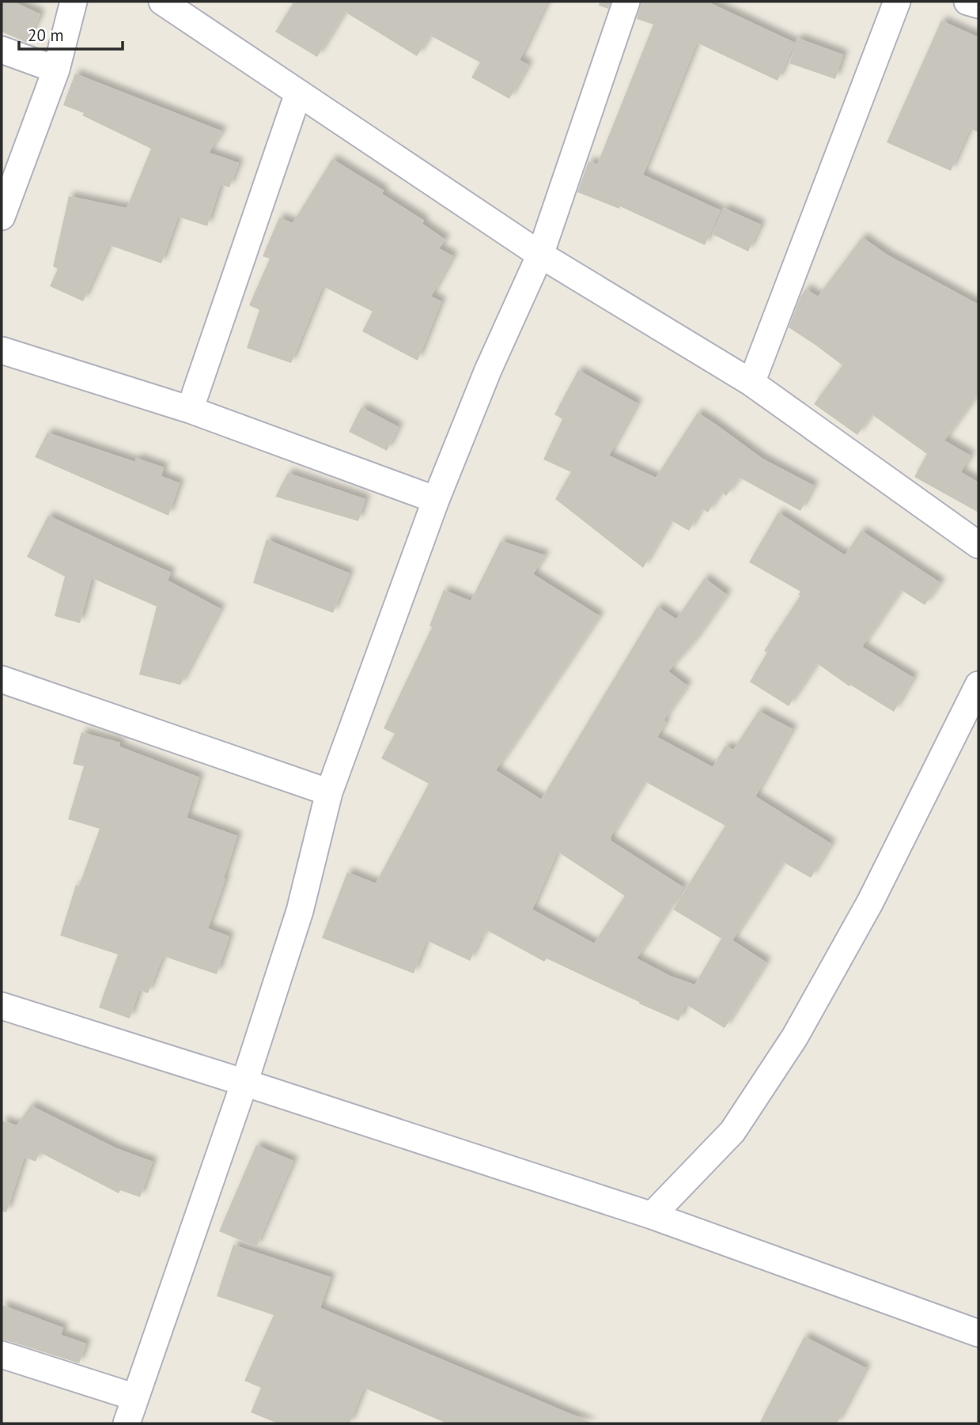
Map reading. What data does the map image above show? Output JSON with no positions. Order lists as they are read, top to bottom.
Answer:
{
  "scale_bar": "20 m"
}
